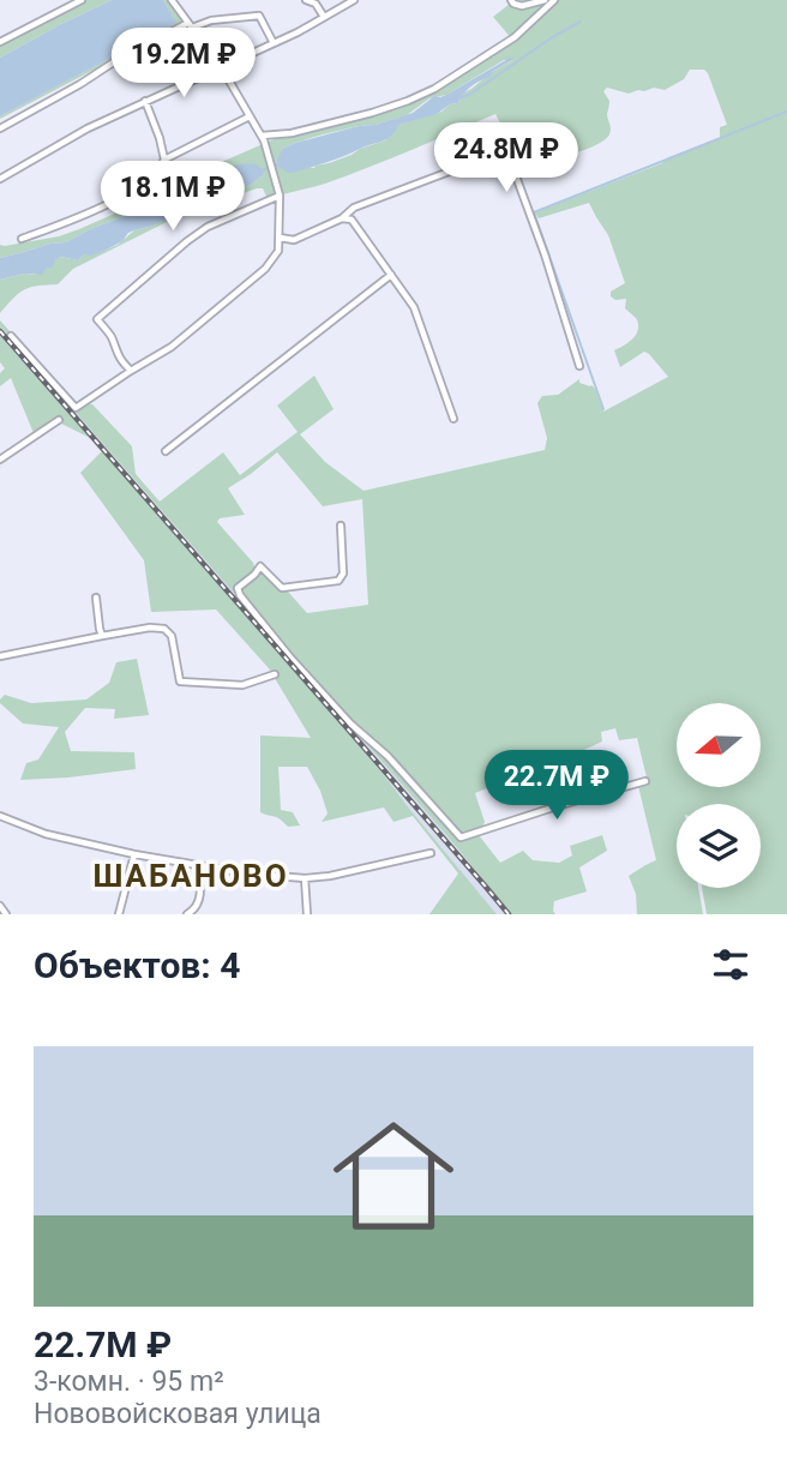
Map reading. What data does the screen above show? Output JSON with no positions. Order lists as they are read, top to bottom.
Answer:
{
  "districts": ["ШАБАНОВО"],
  "north": "left",
  "page": {
    "price": [
      "19.2M ₽",
      "24.8M ₽",
      "18.1M ₽",
      "22.7M ₽"
    ],
    "heading": "Объектов: 4",
    "list": [
      {
        "name": "22.7M ₽",
        "note": "3-комн. · 95 m² · Нововойсковая улица"
      }
    ]
  }
}
